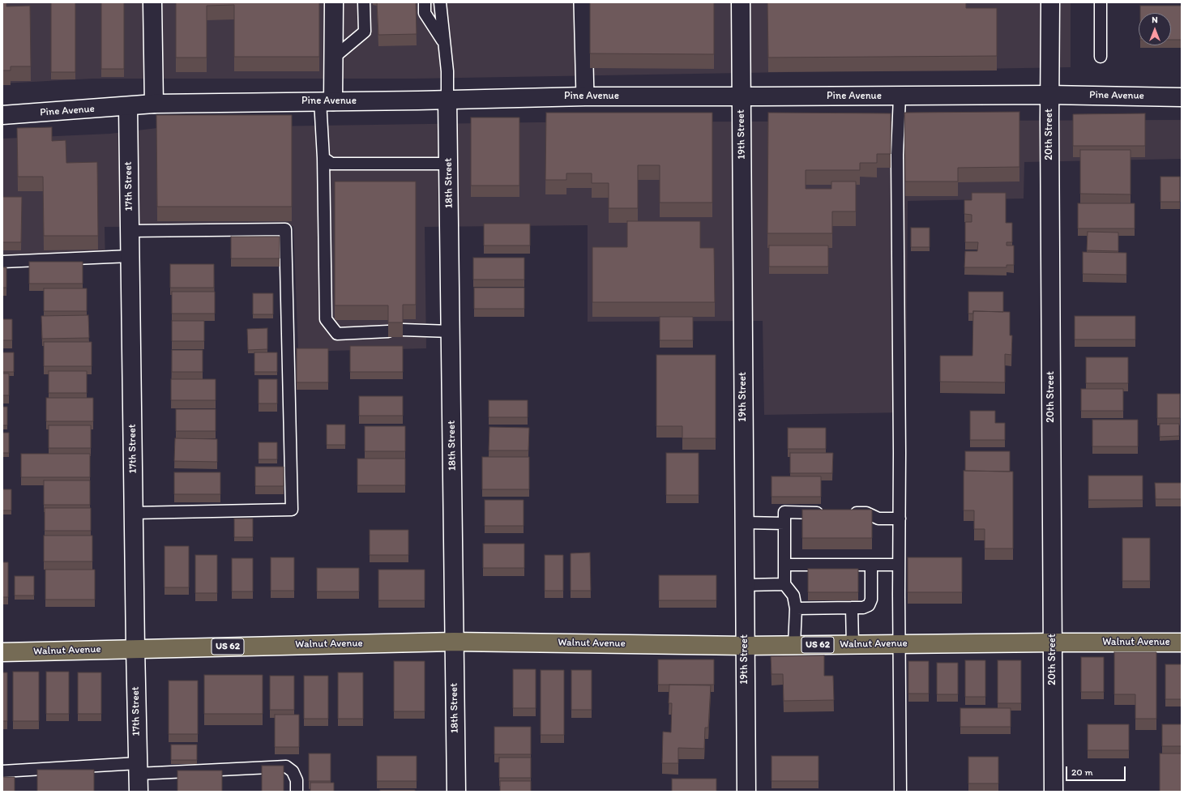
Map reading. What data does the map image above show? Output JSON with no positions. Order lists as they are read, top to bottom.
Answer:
{
  "streets": {
    "main road": ["Walnut Avenue", "US 62"],
    "street": [
      "Pine Avenue",
      "19th Street",
      "20th Street",
      "18th Street",
      "17th Street"
    ]
  },
  "crossings": [
    ["Pine Avenue", "19th Street"],
    ["Pine Avenue", "20th Street"],
    ["Pine Avenue", "18th Street"],
    ["Pine Avenue", "17th Street"],
    ["19th Street", "Walnut Avenue"],
    ["20th Street", "Walnut Avenue"],
    ["18th Street", "Walnut Avenue"],
    ["17th Street", "Walnut Avenue"]
  ],
  "scale_bar": "20 m",
  "north": "top"
}
